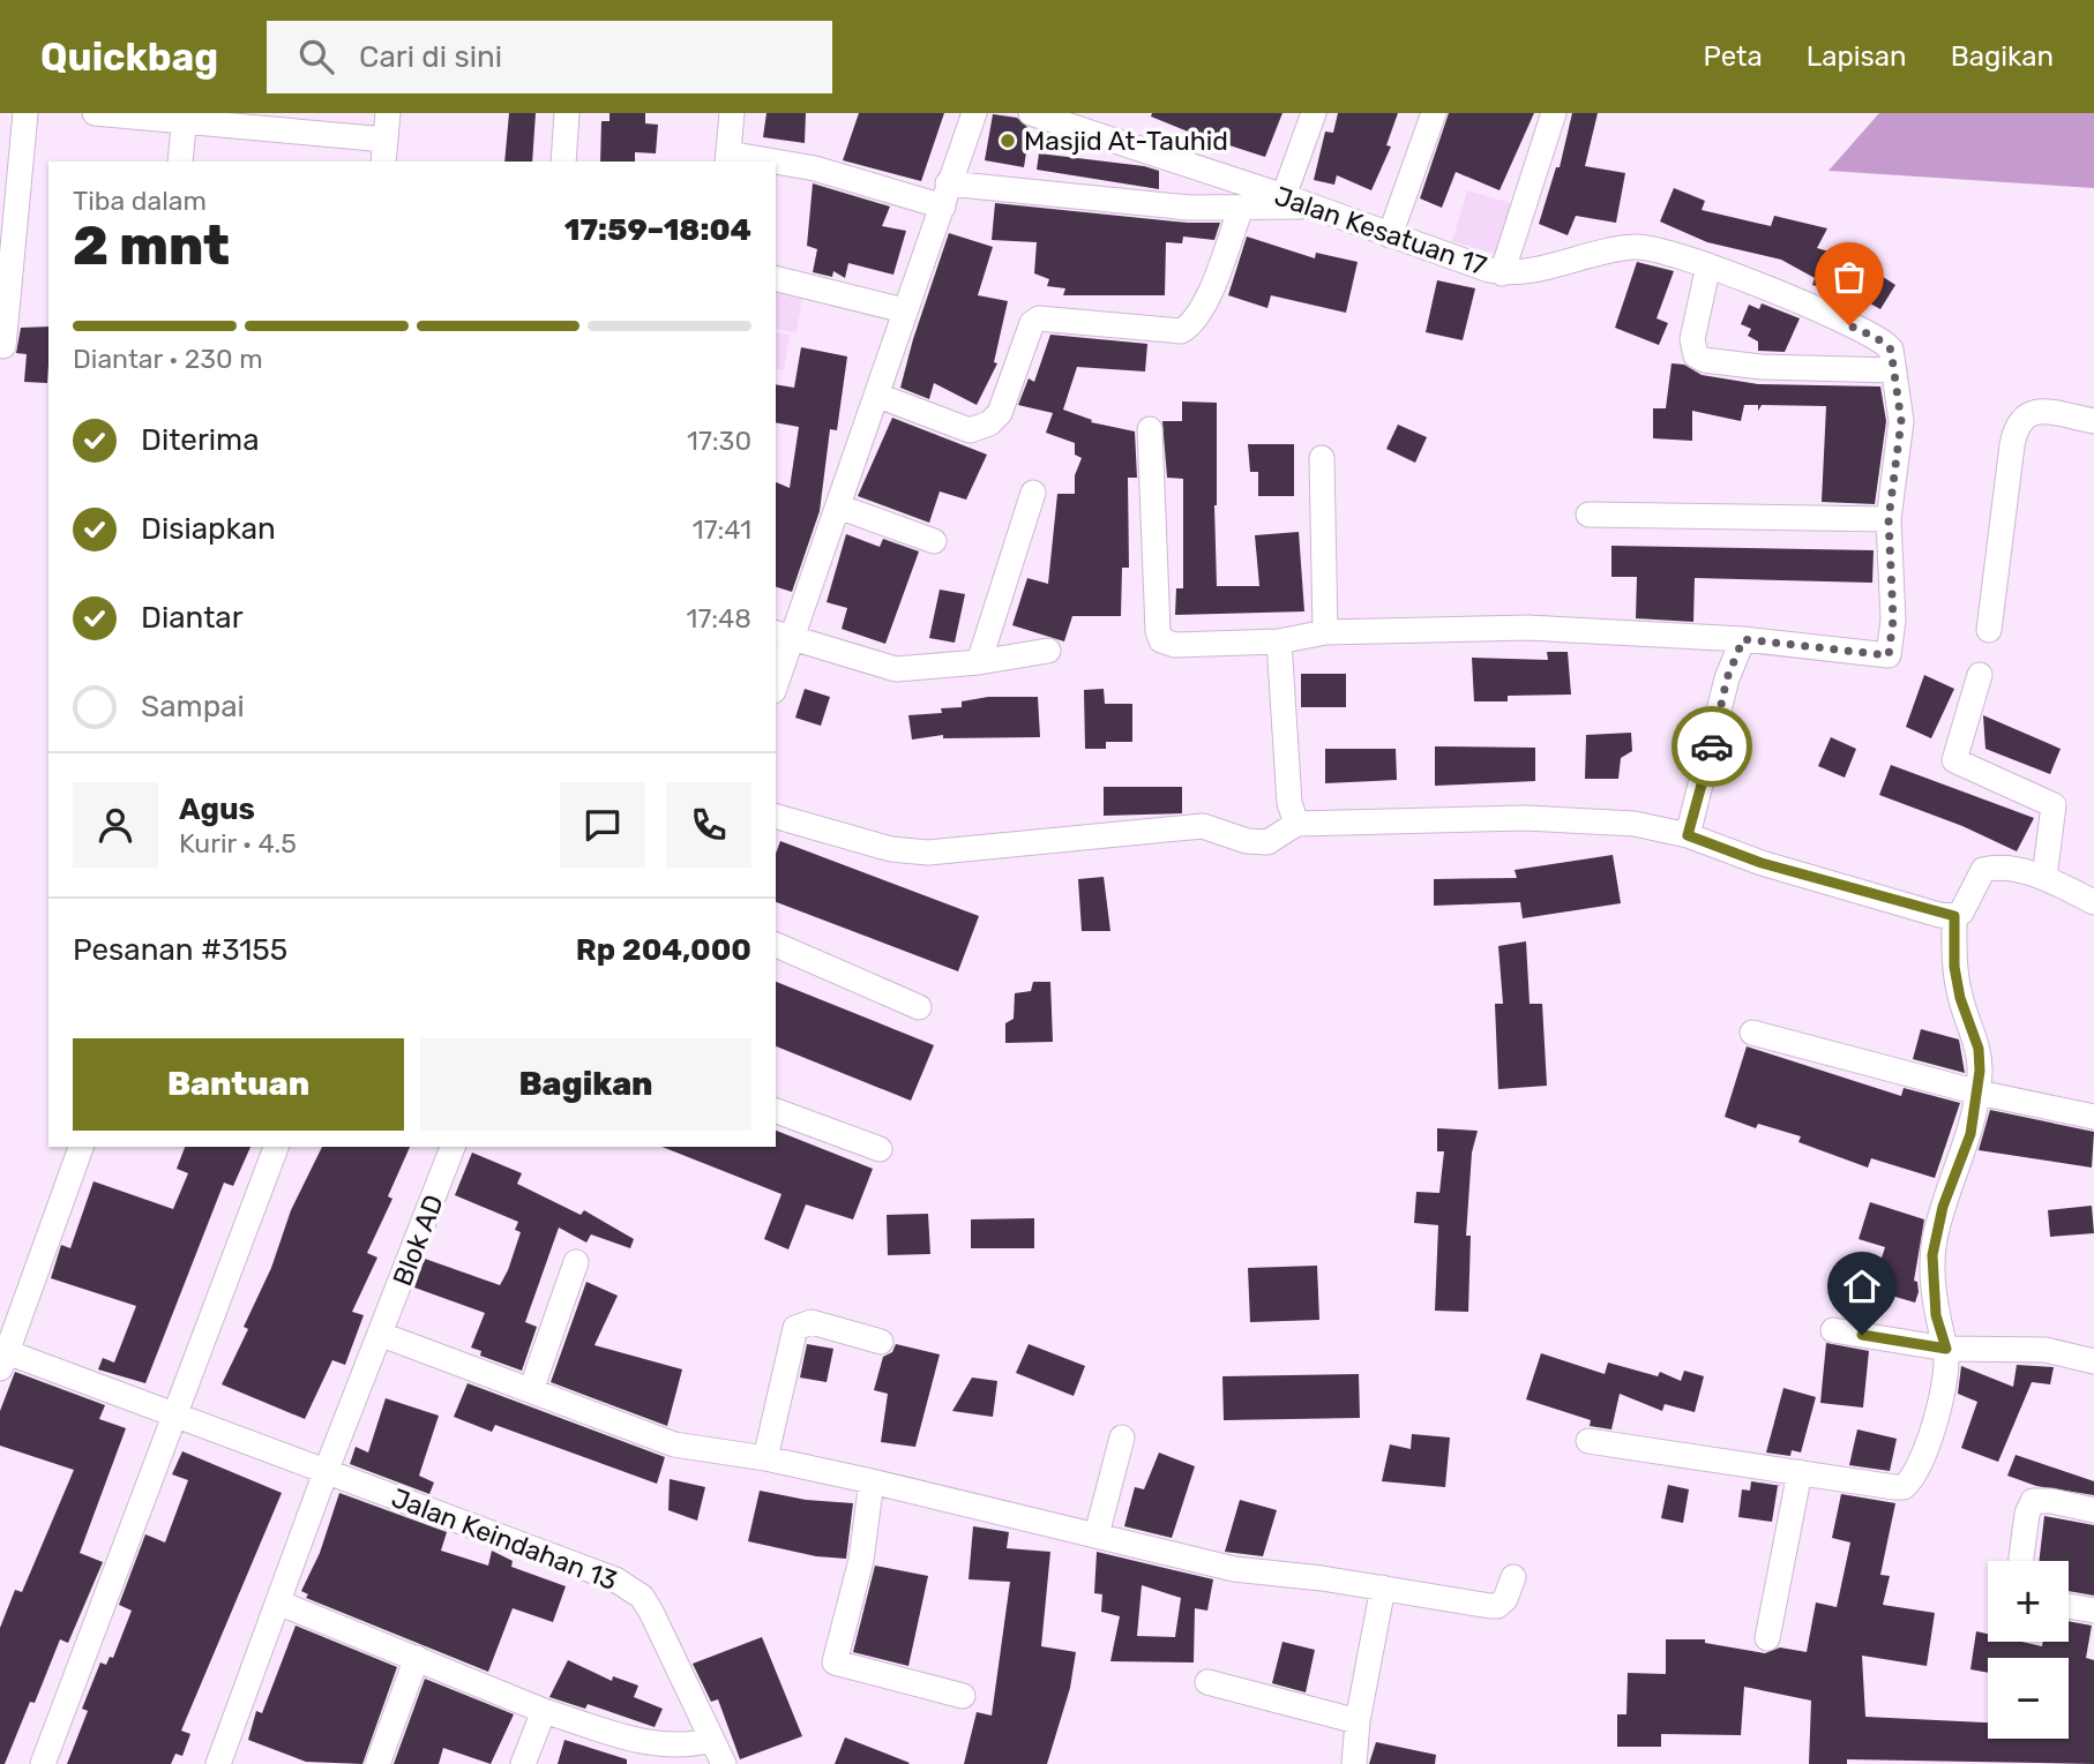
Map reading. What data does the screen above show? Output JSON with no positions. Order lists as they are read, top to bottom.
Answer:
{
  "streets": {
    "street": ["Jalan Kesatuan 17", "Blok AD", "Jalan Keindahan 13"]
  },
  "crossings": [
    ["Blok AD", "Jalan Keindahan 13"]
  ],
  "places": ["Masjid At-Tauhid"],
  "page": {
    "header": "Quickbag",
    "search": "Cari di sini",
    "nav": ["Peta", "Lapisan", "Bagikan"],
    "heading": ["2 mnt", "Tiba dalam", "17:59–18:04"],
    "panel": [
      "Agus",
      "Kurir · 4.5",
      "Pesanan #3155",
      "Rp 204,000"
    ],
    "bar": "Diantar · 230 m",
    "list": [
      ["Diterima", "17:30"],
      ["Disiapkan", "17:41"],
      ["Diantar", "17:48"],
      "Sampai"
    ],
    "buttons": ["Bantuan", "Bagikan"],
    "map_buttons": ["+", "−"]
  }
}
